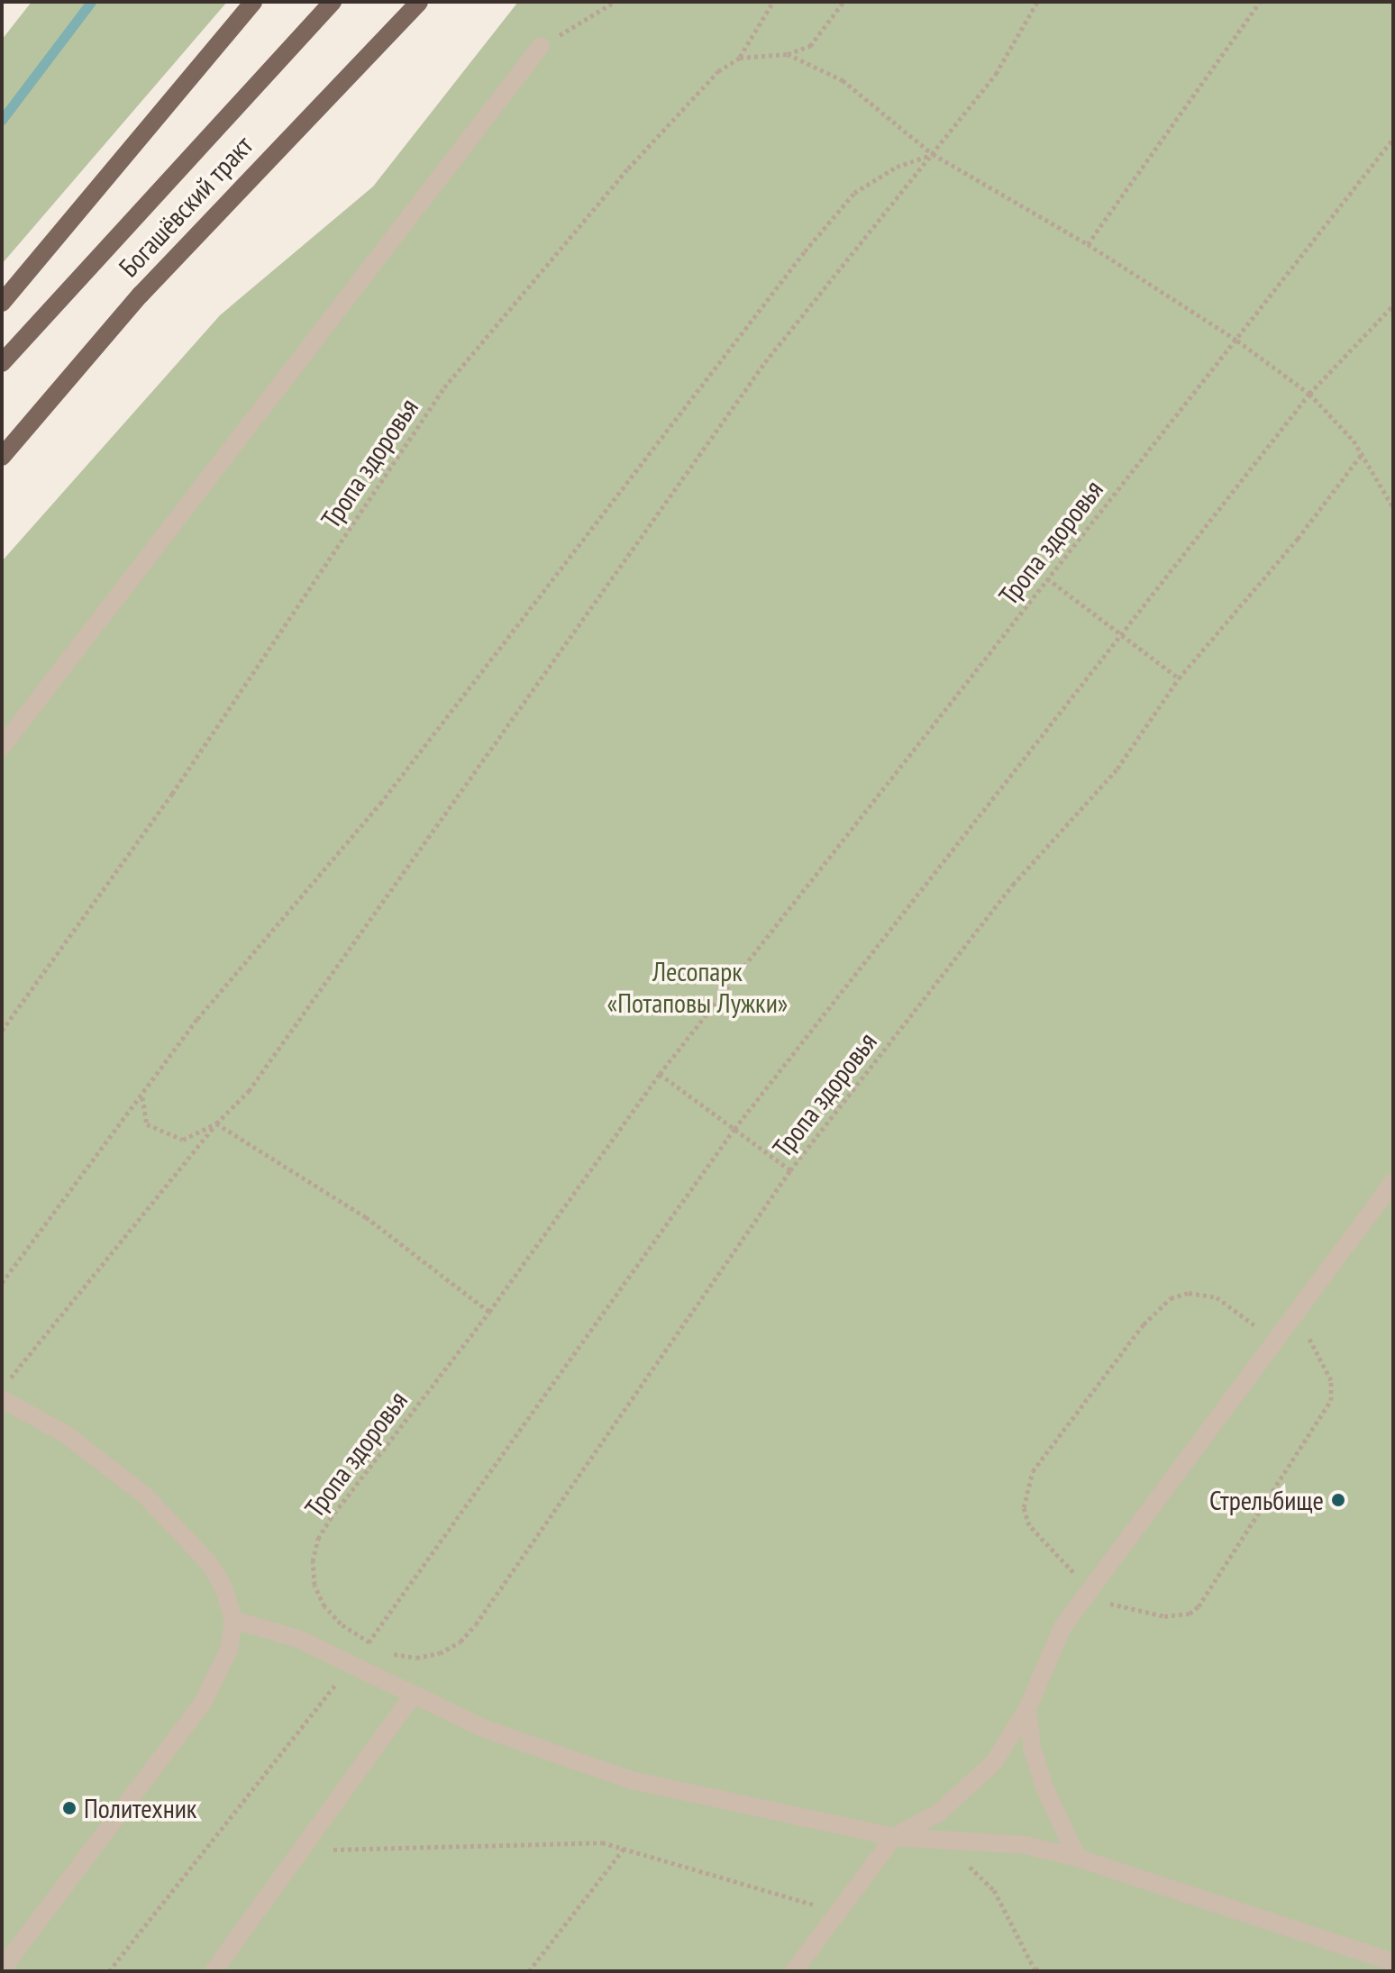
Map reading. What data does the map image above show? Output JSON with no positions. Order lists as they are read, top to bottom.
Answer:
{
  "streets": {
    "main road": ["Богашёвский тракт"],
    "path": ["Тропа здоровья"]
  },
  "parks": ["Лесопарк «Потаповы Лужки»"],
  "places": ["Стрельбище", "Политехник"]
}
